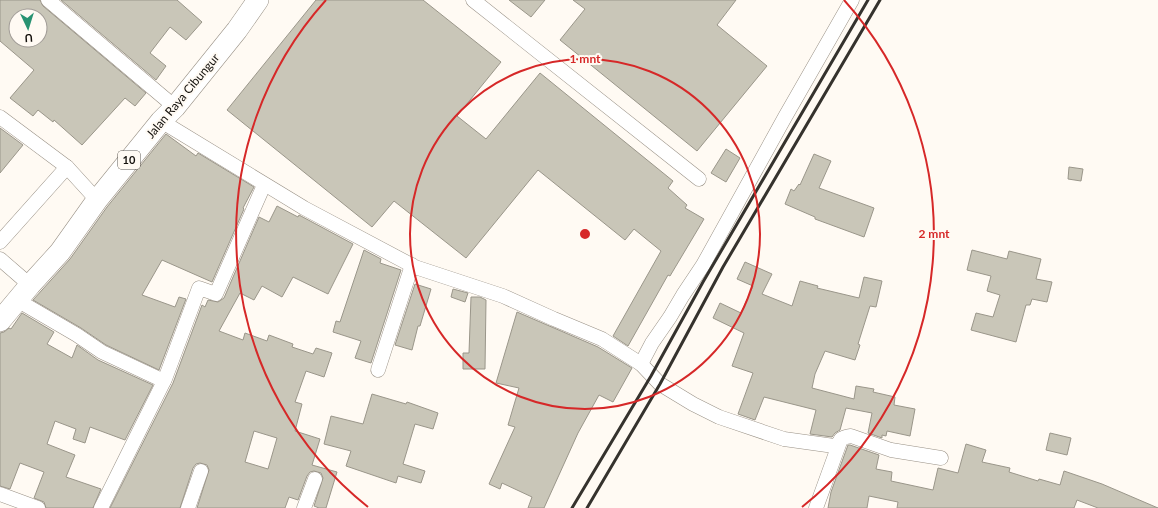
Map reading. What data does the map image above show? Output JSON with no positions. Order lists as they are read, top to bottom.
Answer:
{
  "streets": {
    "highway": ["Jalan Raya Cibungur", "10"]
  },
  "north": "bottom",
  "rings": ["1 mnt", "2 mnt"]
}
